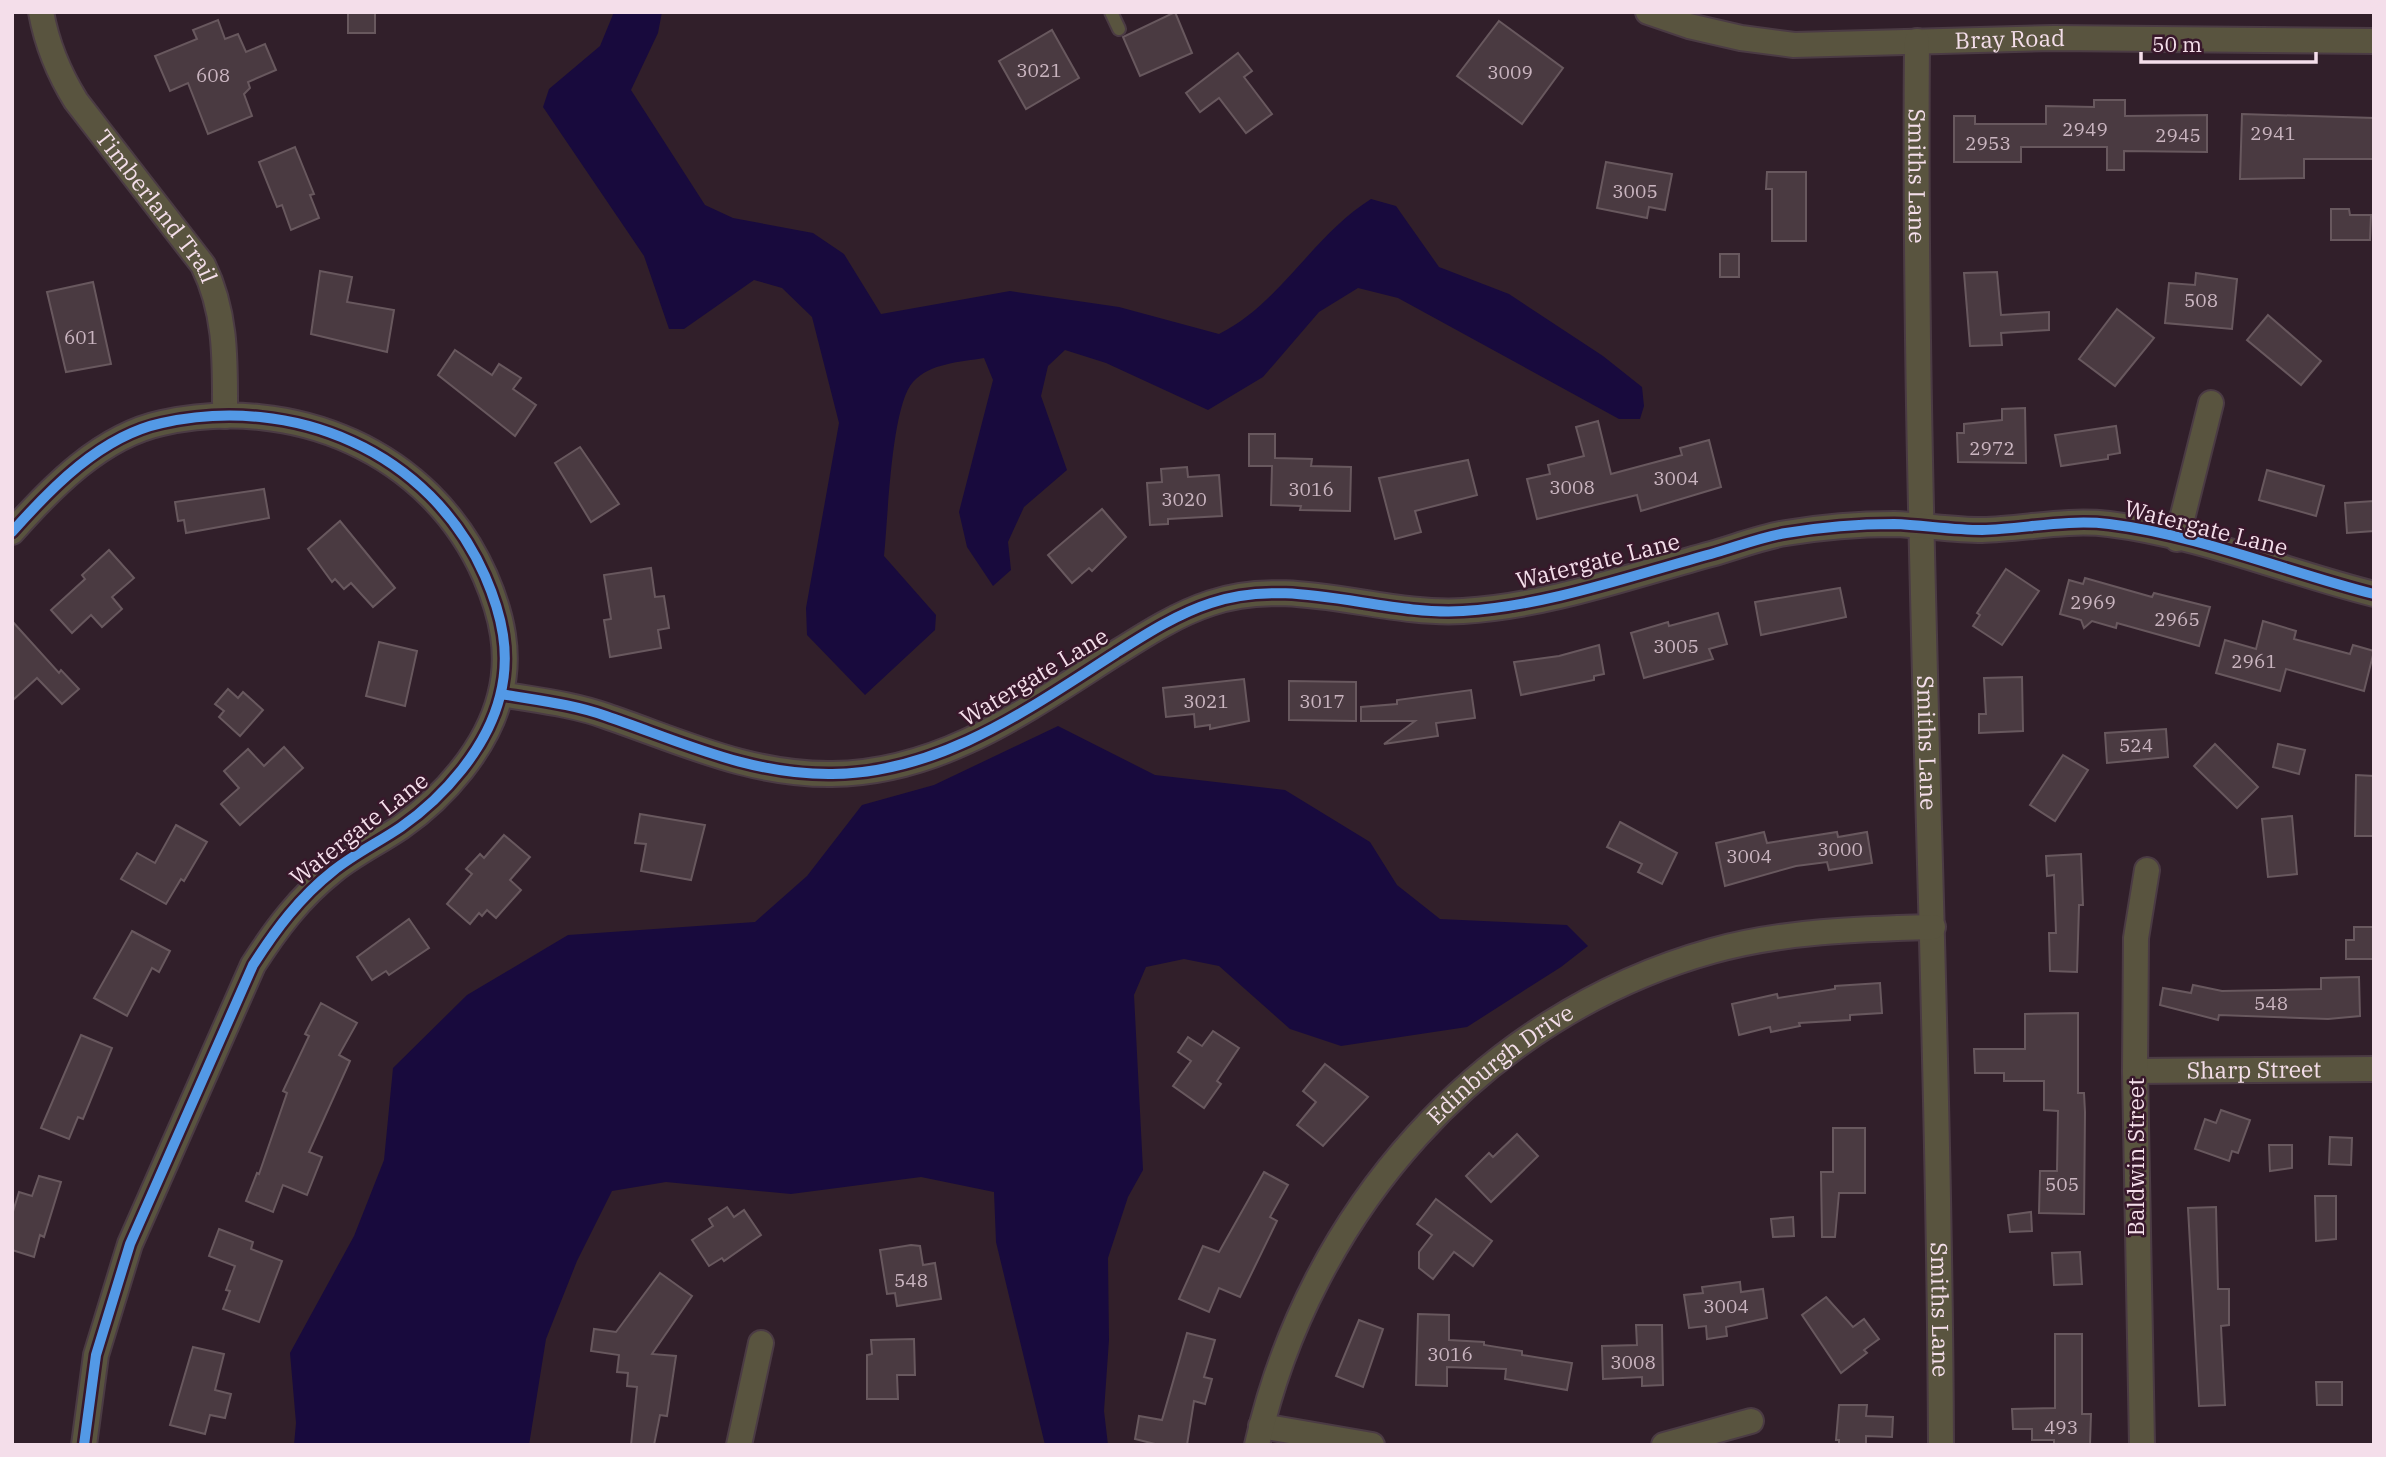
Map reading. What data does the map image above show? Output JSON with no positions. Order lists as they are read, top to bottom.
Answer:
{
  "streets": {
    "street": [
      "Bray Road",
      "Smiths Lane",
      "Timberland Trail",
      "Watergate Lane",
      "Edinburgh Drive",
      "Sharp Street",
      "Baldwin Street"
    ]
  },
  "crossings": [
    ["Bray Road", "Smiths Lane"],
    ["Smiths Lane", "Watergate Lane"],
    ["Smiths Lane", "Edinburgh Drive"],
    ["Sharp Street", "Baldwin Street"]
  ],
  "house_numbers": [
    "3021",
    "3009",
    "608",
    "2949",
    "2941",
    "2945",
    "2953",
    "3005",
    "508",
    "601",
    "2972",
    "3004",
    "3008",
    "3016",
    "3020",
    "2969",
    "2965",
    "3005",
    "2961",
    "3021",
    "3017",
    "524",
    "3000",
    "3004",
    "548",
    "505",
    "548",
    "3004",
    "3016",
    "3008",
    "493"
  ],
  "scale_bar": "50 m"
}
